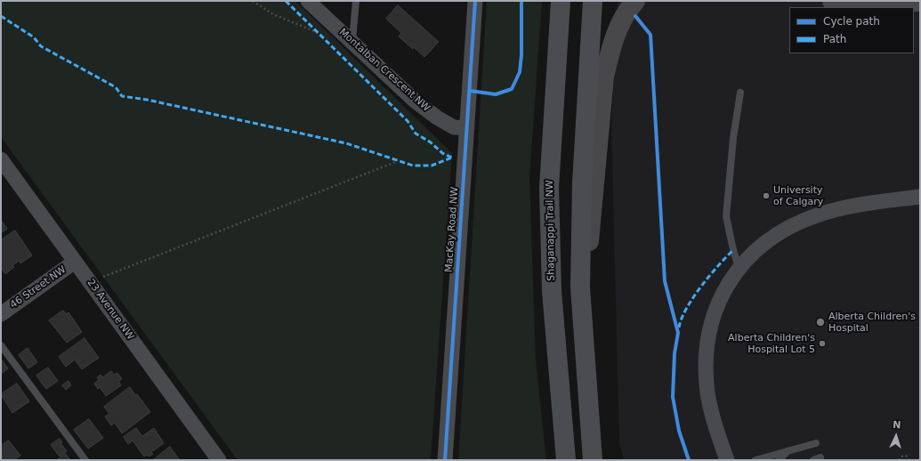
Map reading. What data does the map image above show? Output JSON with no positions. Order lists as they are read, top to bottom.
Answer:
{
  "streets": {
    "main road": ["Shaganappi Trail NW"],
    "street": [
      "Montalban Crescent NW",
      "MacKay Road NW",
      "46 Street NW",
      "23 Avenue NW"
    ]
  },
  "crossings": [
    ["Montalban Crescent NW", "MacKay Road NW"],
    ["46 Street NW", "23 Avenue NW"]
  ],
  "places": ["University of Calgary", "Alberta Children's Hospital", "Alberta Children's Hospital Lot 5"],
  "legend": ["Cycle path", "Path"],
  "north": "top"
}
